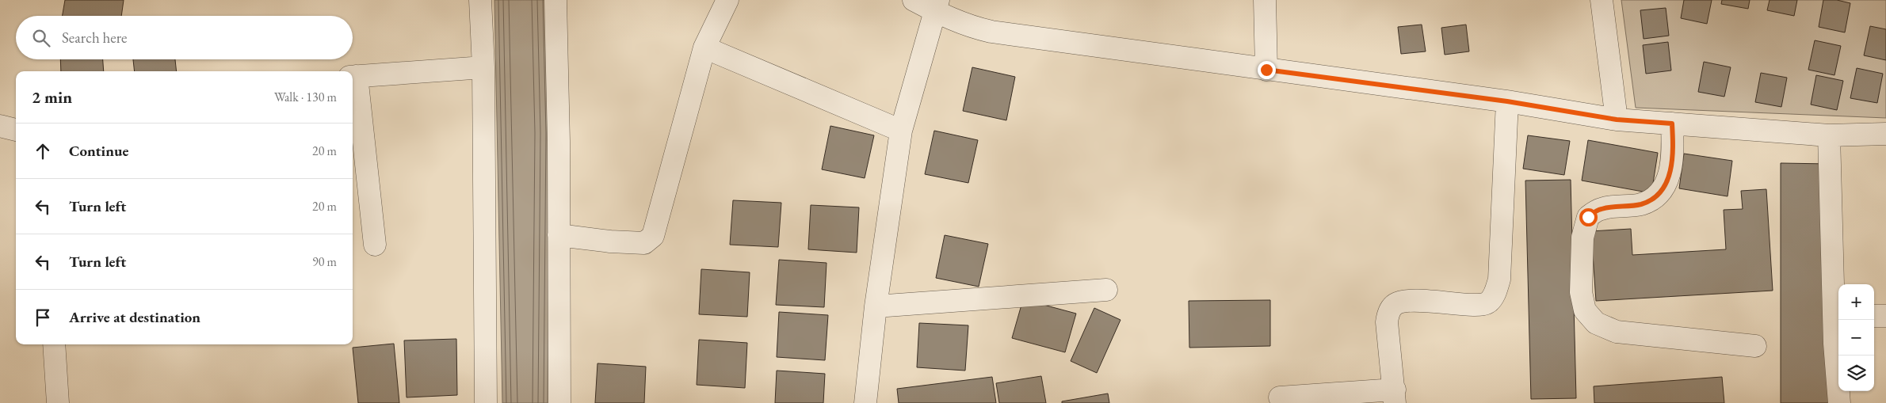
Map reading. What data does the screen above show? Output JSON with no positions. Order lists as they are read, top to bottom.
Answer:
{
  "page": {
    "search": "Search here",
    "heading": ["2 min", "Walk · 130 m"],
    "list": [
      ["Continue", "20 m"],
      ["Turn left", "20 m"],
      ["Turn left", "90 m"],
      "Arrive at destination"
    ],
    "map_buttons": ["+", "−"]
  }
}
